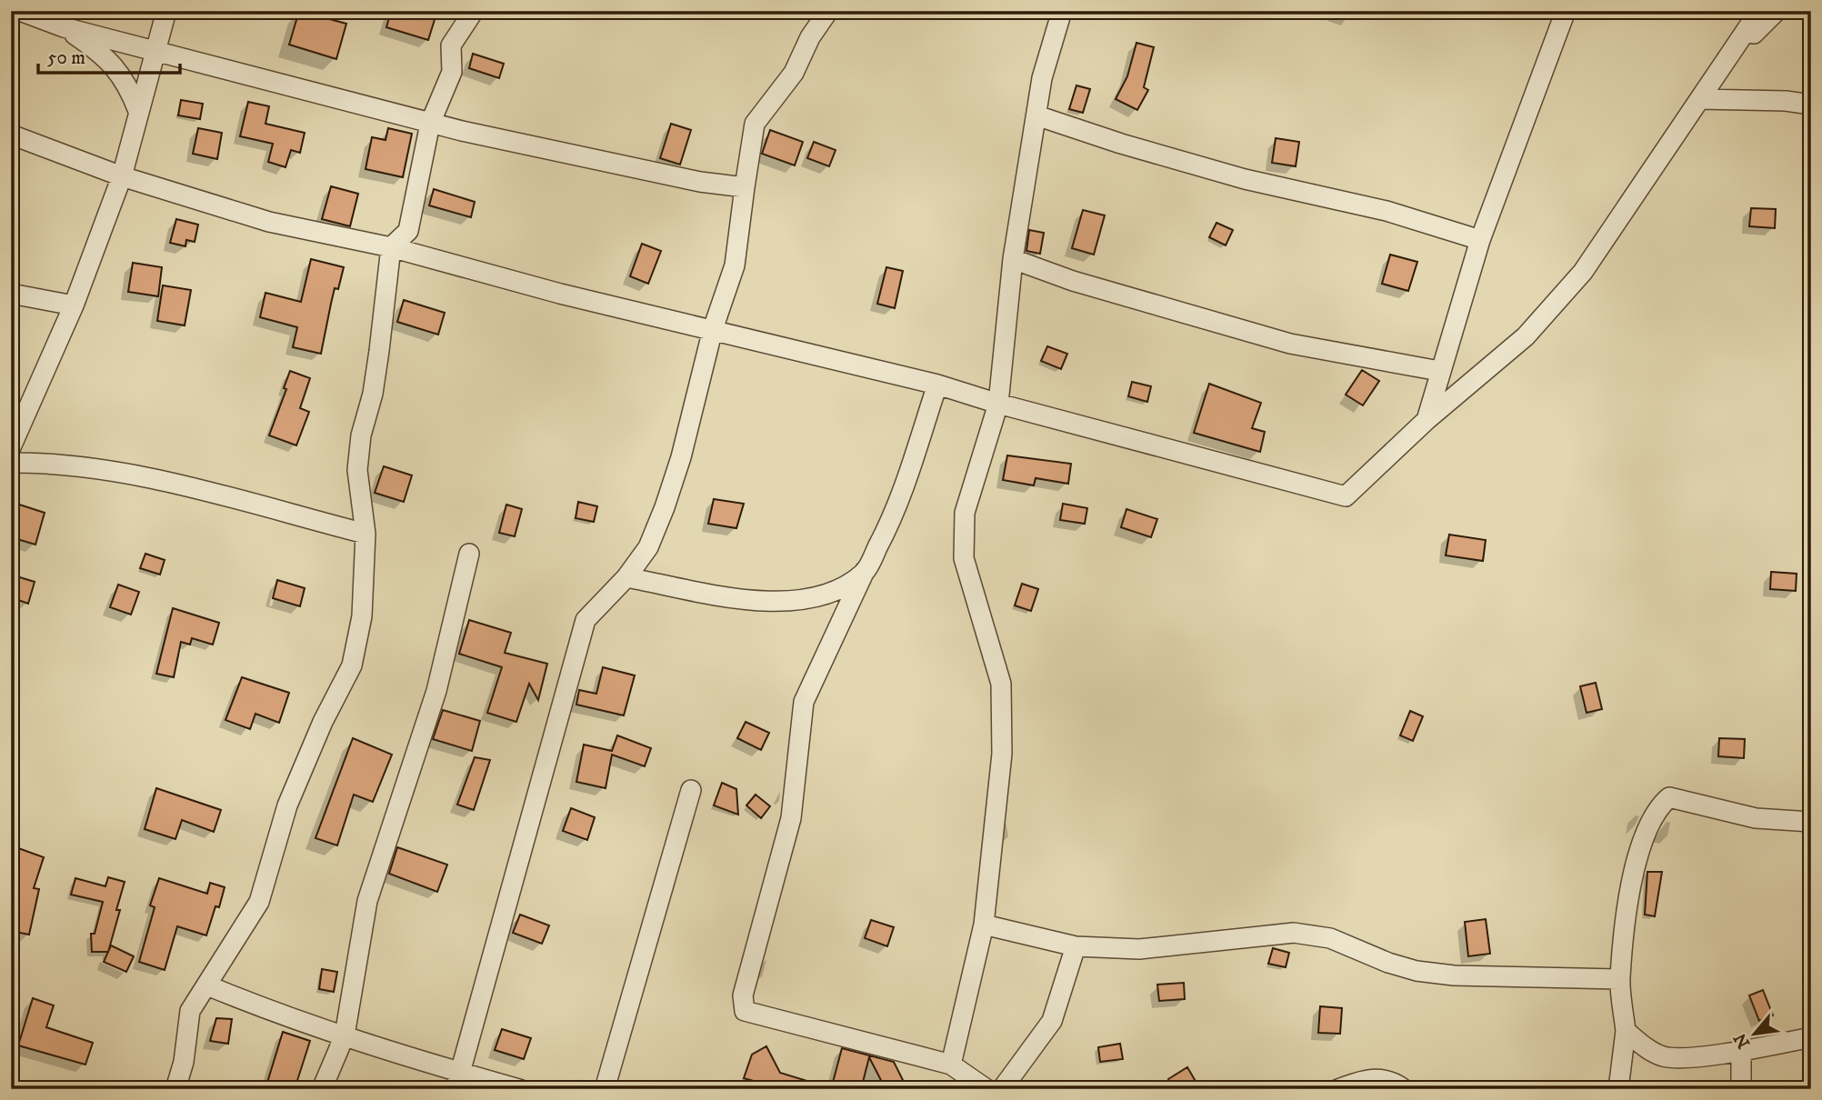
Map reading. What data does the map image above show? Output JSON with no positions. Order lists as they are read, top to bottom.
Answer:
{
  "scale_bar": "50 m",
  "north": "bottom left"
}
